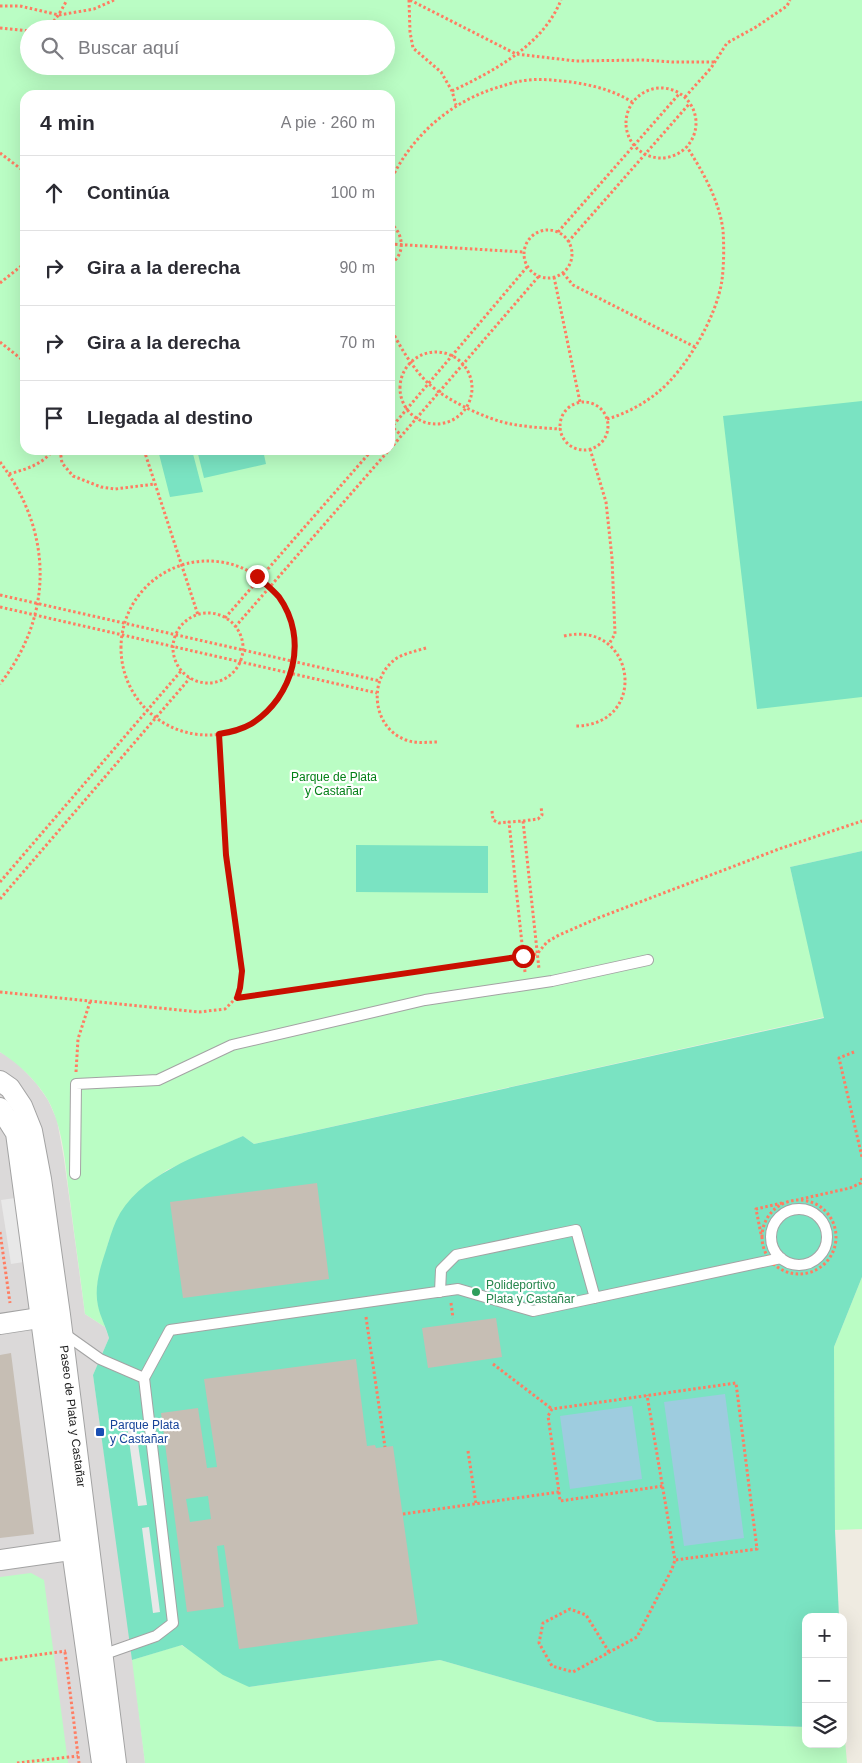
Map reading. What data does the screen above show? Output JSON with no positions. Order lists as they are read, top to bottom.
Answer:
{
  "streets": {
    "street": ["Paseo de Plata y Castañar"]
  },
  "parks": ["Parque de Plata y Castañar"],
  "places": {
    "other": ["Polideportivo Plata y Castañar"],
    "transit": ["Parque Plata y Castañar"]
  },
  "page": {
    "search": "Buscar aquí",
    "heading": ["4 min", "A pie · 260 m"],
    "list": [
      ["Continúa", "100 m"],
      ["Gira a la derecha", "90 m"],
      ["Gira a la derecha", "70 m"],
      "Llegada al destino"
    ],
    "map_buttons": ["+", "−"]
  }
}
